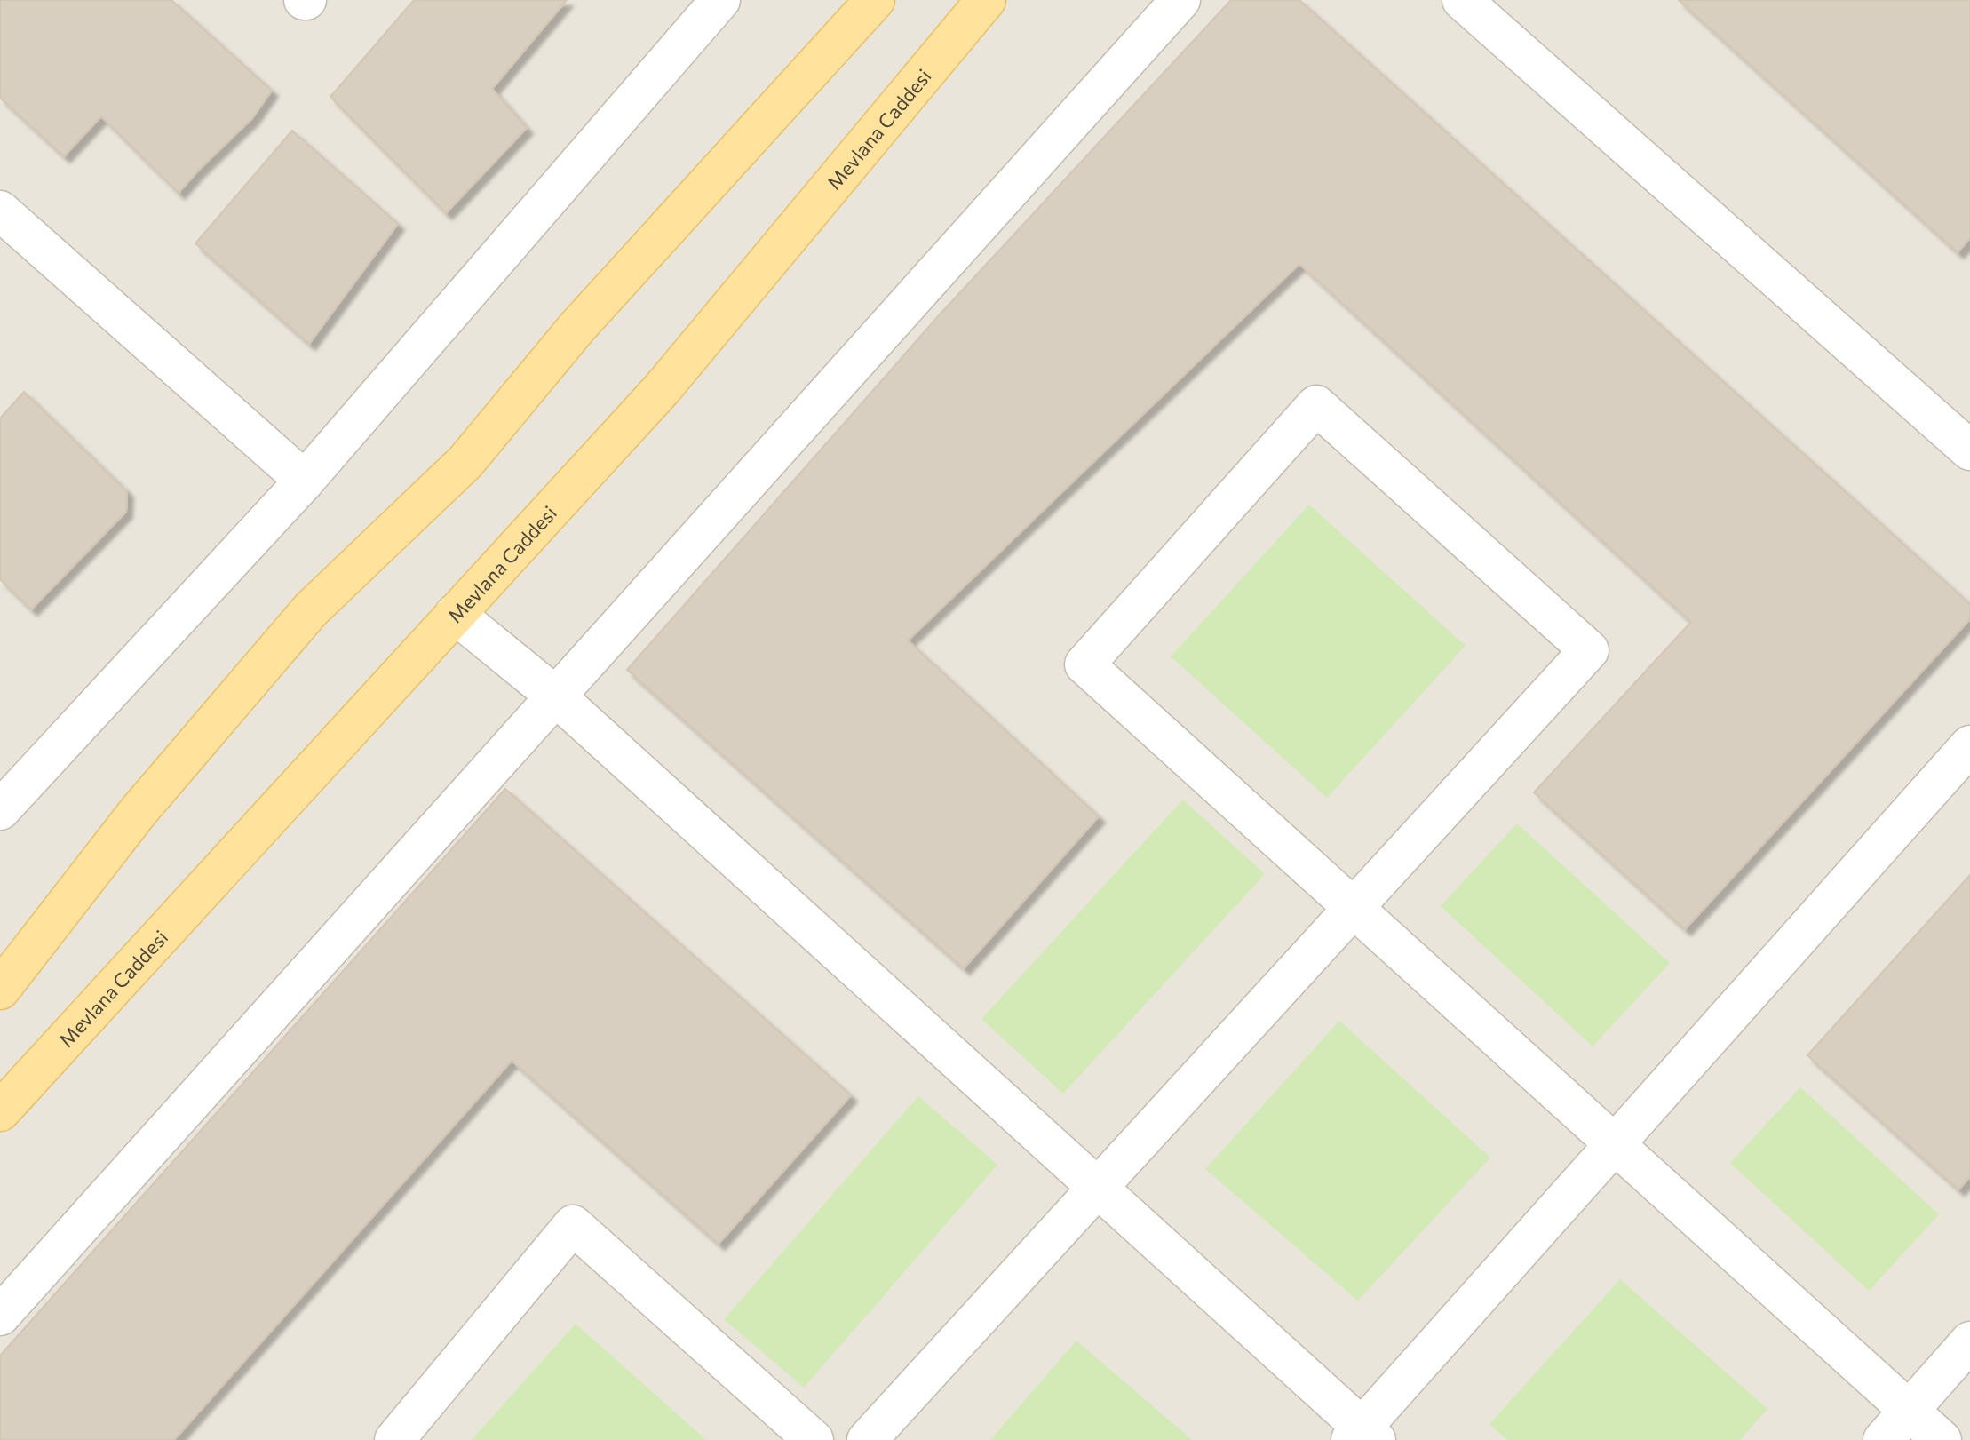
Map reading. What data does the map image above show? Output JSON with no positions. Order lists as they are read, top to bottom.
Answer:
{
  "streets": {
    "main road": ["Mevlana Caddesi"]
  }
}
